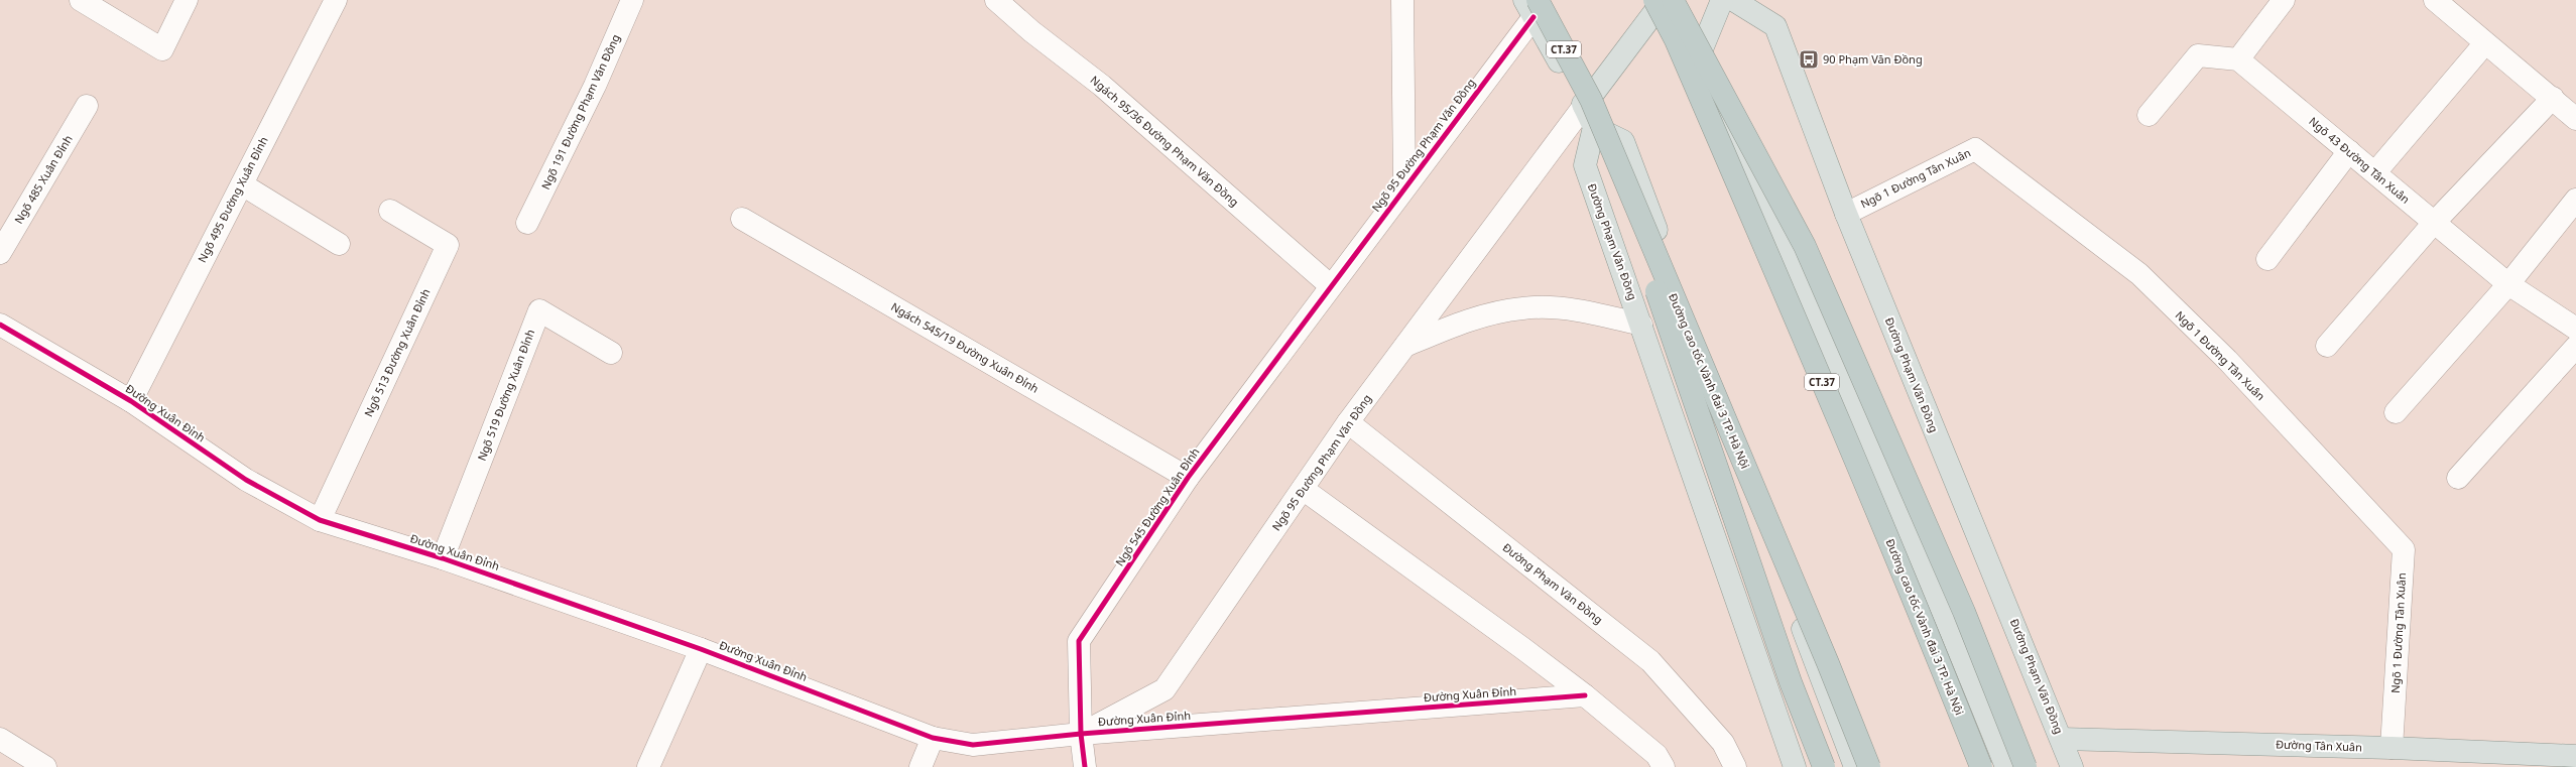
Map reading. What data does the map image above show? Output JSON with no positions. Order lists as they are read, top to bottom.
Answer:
{
  "streets": {
    "highway": ["CT.37", "Đường cao tốc Vành đai 3 TP. Hà Nội"],
    "main road": ["Đường Phạm Văn Đồng", "Đường Tân Xuân"],
    "street": [
      "Ngõ 191 Đường Phạm Văn Đồng",
      "Ngách 95/36 Đường Phạm Văn Đồng",
      "Ngõ 95 Đường Phạm Văn Đồng",
      "Ngõ 43 Đường Tân Xuân",
      "Ngõ 1 Đường Tân Xuân",
      "Ngõ 485 Xuân Đỉnh",
      "Ngõ 495 Đường Xuân Đỉnh",
      "Ngách 545/19 Đường Xuân Đỉnh",
      "Ngõ 513 Đường Xuân Đỉnh",
      "Ngõ 519 Đường Xuân Đỉnh",
      "Đường Xuân Đỉnh",
      "Ngõ 545 Đường Xuân Đỉnh"
    ]
  },
  "crossings": [
    ["Ngách 95/36 Đường Phạm Văn Đồng", "Ngõ 95 Đường Phạm Văn Đồng"],
    ["Ngách 95/36 Đường Phạm Văn Đồng", "Ngõ 545 Đường Xuân Đỉnh"],
    ["Ngõ 95 Đường Phạm Văn Đồng", "Đường Phạm Văn Đồng"],
    ["Ngõ 95 Đường Phạm Văn Đồng", "Đường cao tốc Vành đai 3 TP. Hà Nội"],
    ["Ngõ 95 Đường Phạm Văn Đồng", "Đường Xuân Đỉnh"],
    ["Ngõ 95 Đường Phạm Văn Đồng", "Ngõ 545 Đường Xuân Đỉnh"],
    ["Ngõ 1 Đường Tân Xuân", "Đường Phạm Văn Đồng"],
    ["Ngõ 1 Đường Tân Xuân", "Đường Tân Xuân"],
    ["Ngõ 495 Đường Xuân Đỉnh", "Đường Xuân Đỉnh"],
    ["Đường Phạm Văn Đồng", "Đường Tân Xuân"],
    ["Ngách 545/19 Đường Xuân Đỉnh", "Ngõ 545 Đường Xuân Đỉnh"],
    ["Ngõ 513 Đường Xuân Đỉnh", "Đường Xuân Đỉnh"],
    ["Ngõ 519 Đường Xuân Đỉnh", "Đường Xuân Đỉnh"],
    ["Đường Xuân Đỉnh", "Ngõ 545 Đường Xuân Đỉnh"]
  ],
  "places": {
    "bus stop": ["90 Phạm Văn Đồng"]
  }
}
